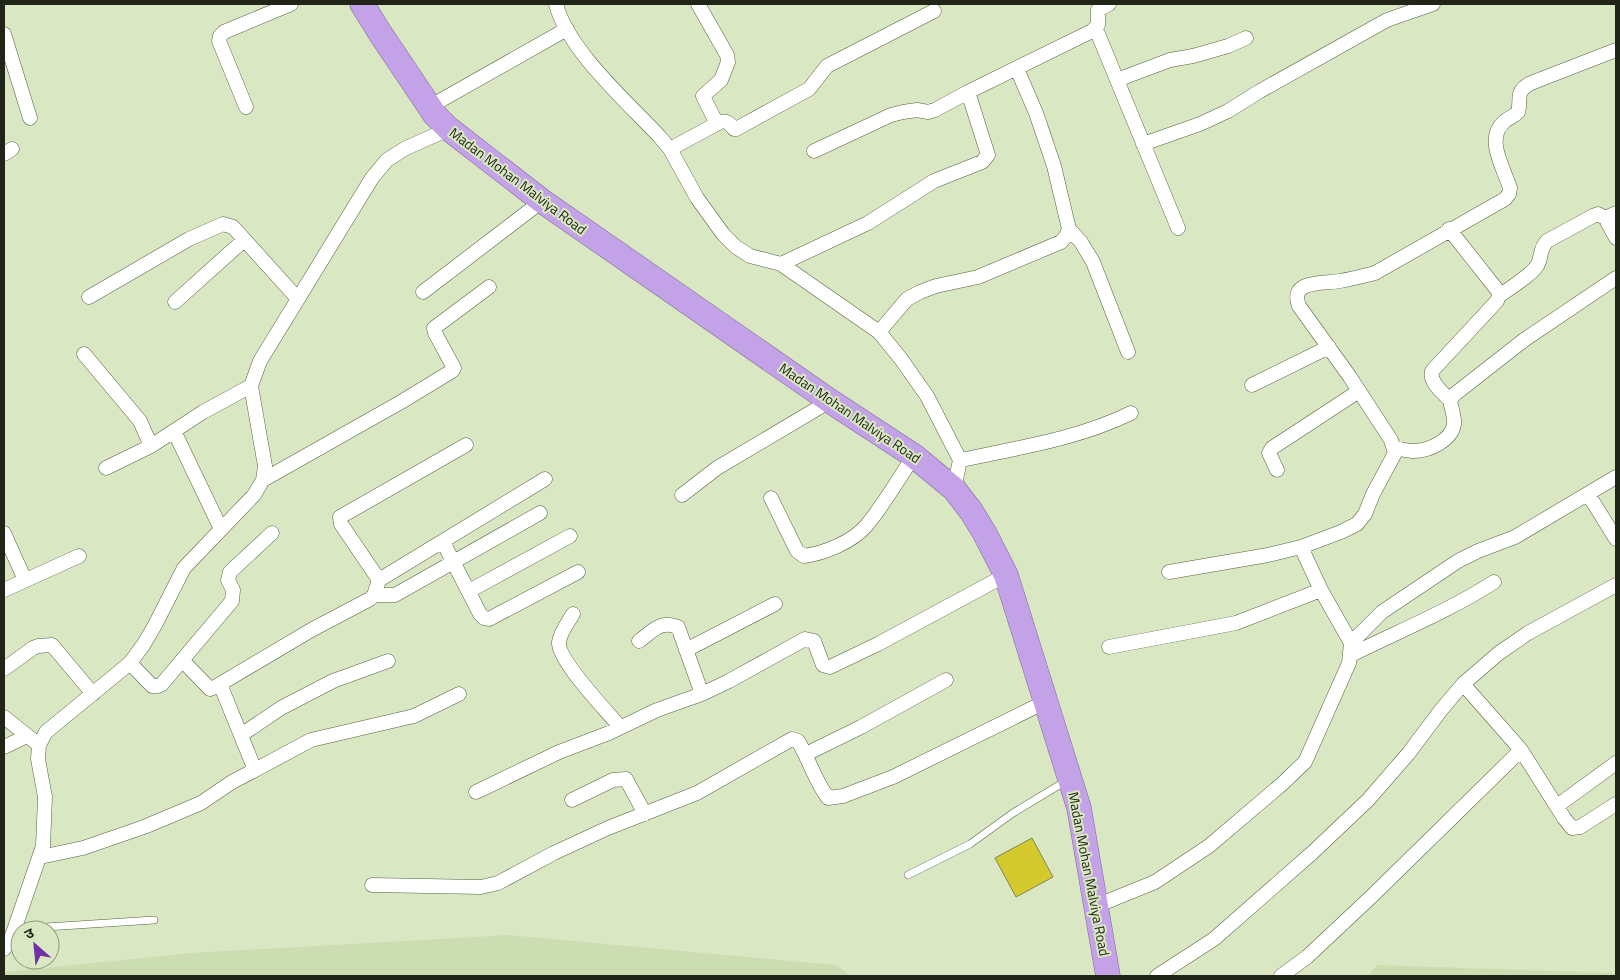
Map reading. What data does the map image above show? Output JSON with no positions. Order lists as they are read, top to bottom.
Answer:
{
  "streets": {
    "highway": ["Madan Mohan Malviya Road"]
  },
  "north": "top left"
}
